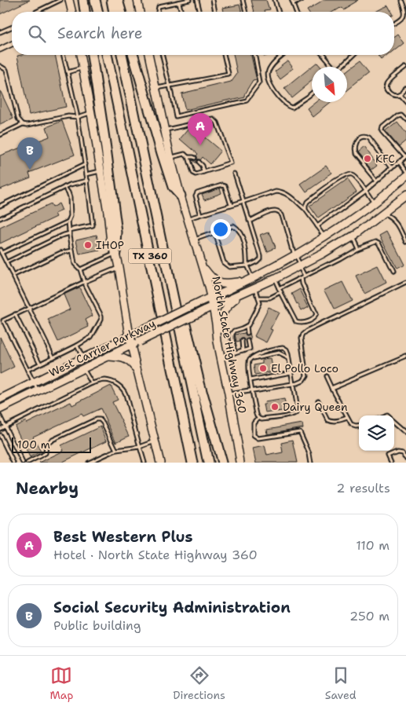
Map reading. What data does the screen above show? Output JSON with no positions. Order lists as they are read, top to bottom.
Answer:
{
  "streets": {
    "highway": ["TX 360"],
    "main road": ["North State Highway 360", "West Carrier Parkway"]
  },
  "crossings": [
    ["North State Highway 360", "West Carrier Parkway"]
  ],
  "places": [
    "KFC",
    "IHOP",
    "El Pollo Loco",
    "Dairy Queen"
  ],
  "scale_bar": "100 m",
  "north": "bottom right",
  "page": {
    "search": "Search here",
    "pins": ["A", "B"],
    "scale": "100 m",
    "heading": ["Nearby", "2 results"],
    "list": [
      {
        "mark": "A",
        "name": "Best Western Plus",
        "note": "Hotel · North State Highway 360",
        "value": "110 m"
      },
      {
        "mark": "B",
        "name": "Social Security Administration",
        "note": "Public building",
        "value": "250 m"
      }
    ],
    "nav": ["Map", "Directions", "Saved"]
  }
}
